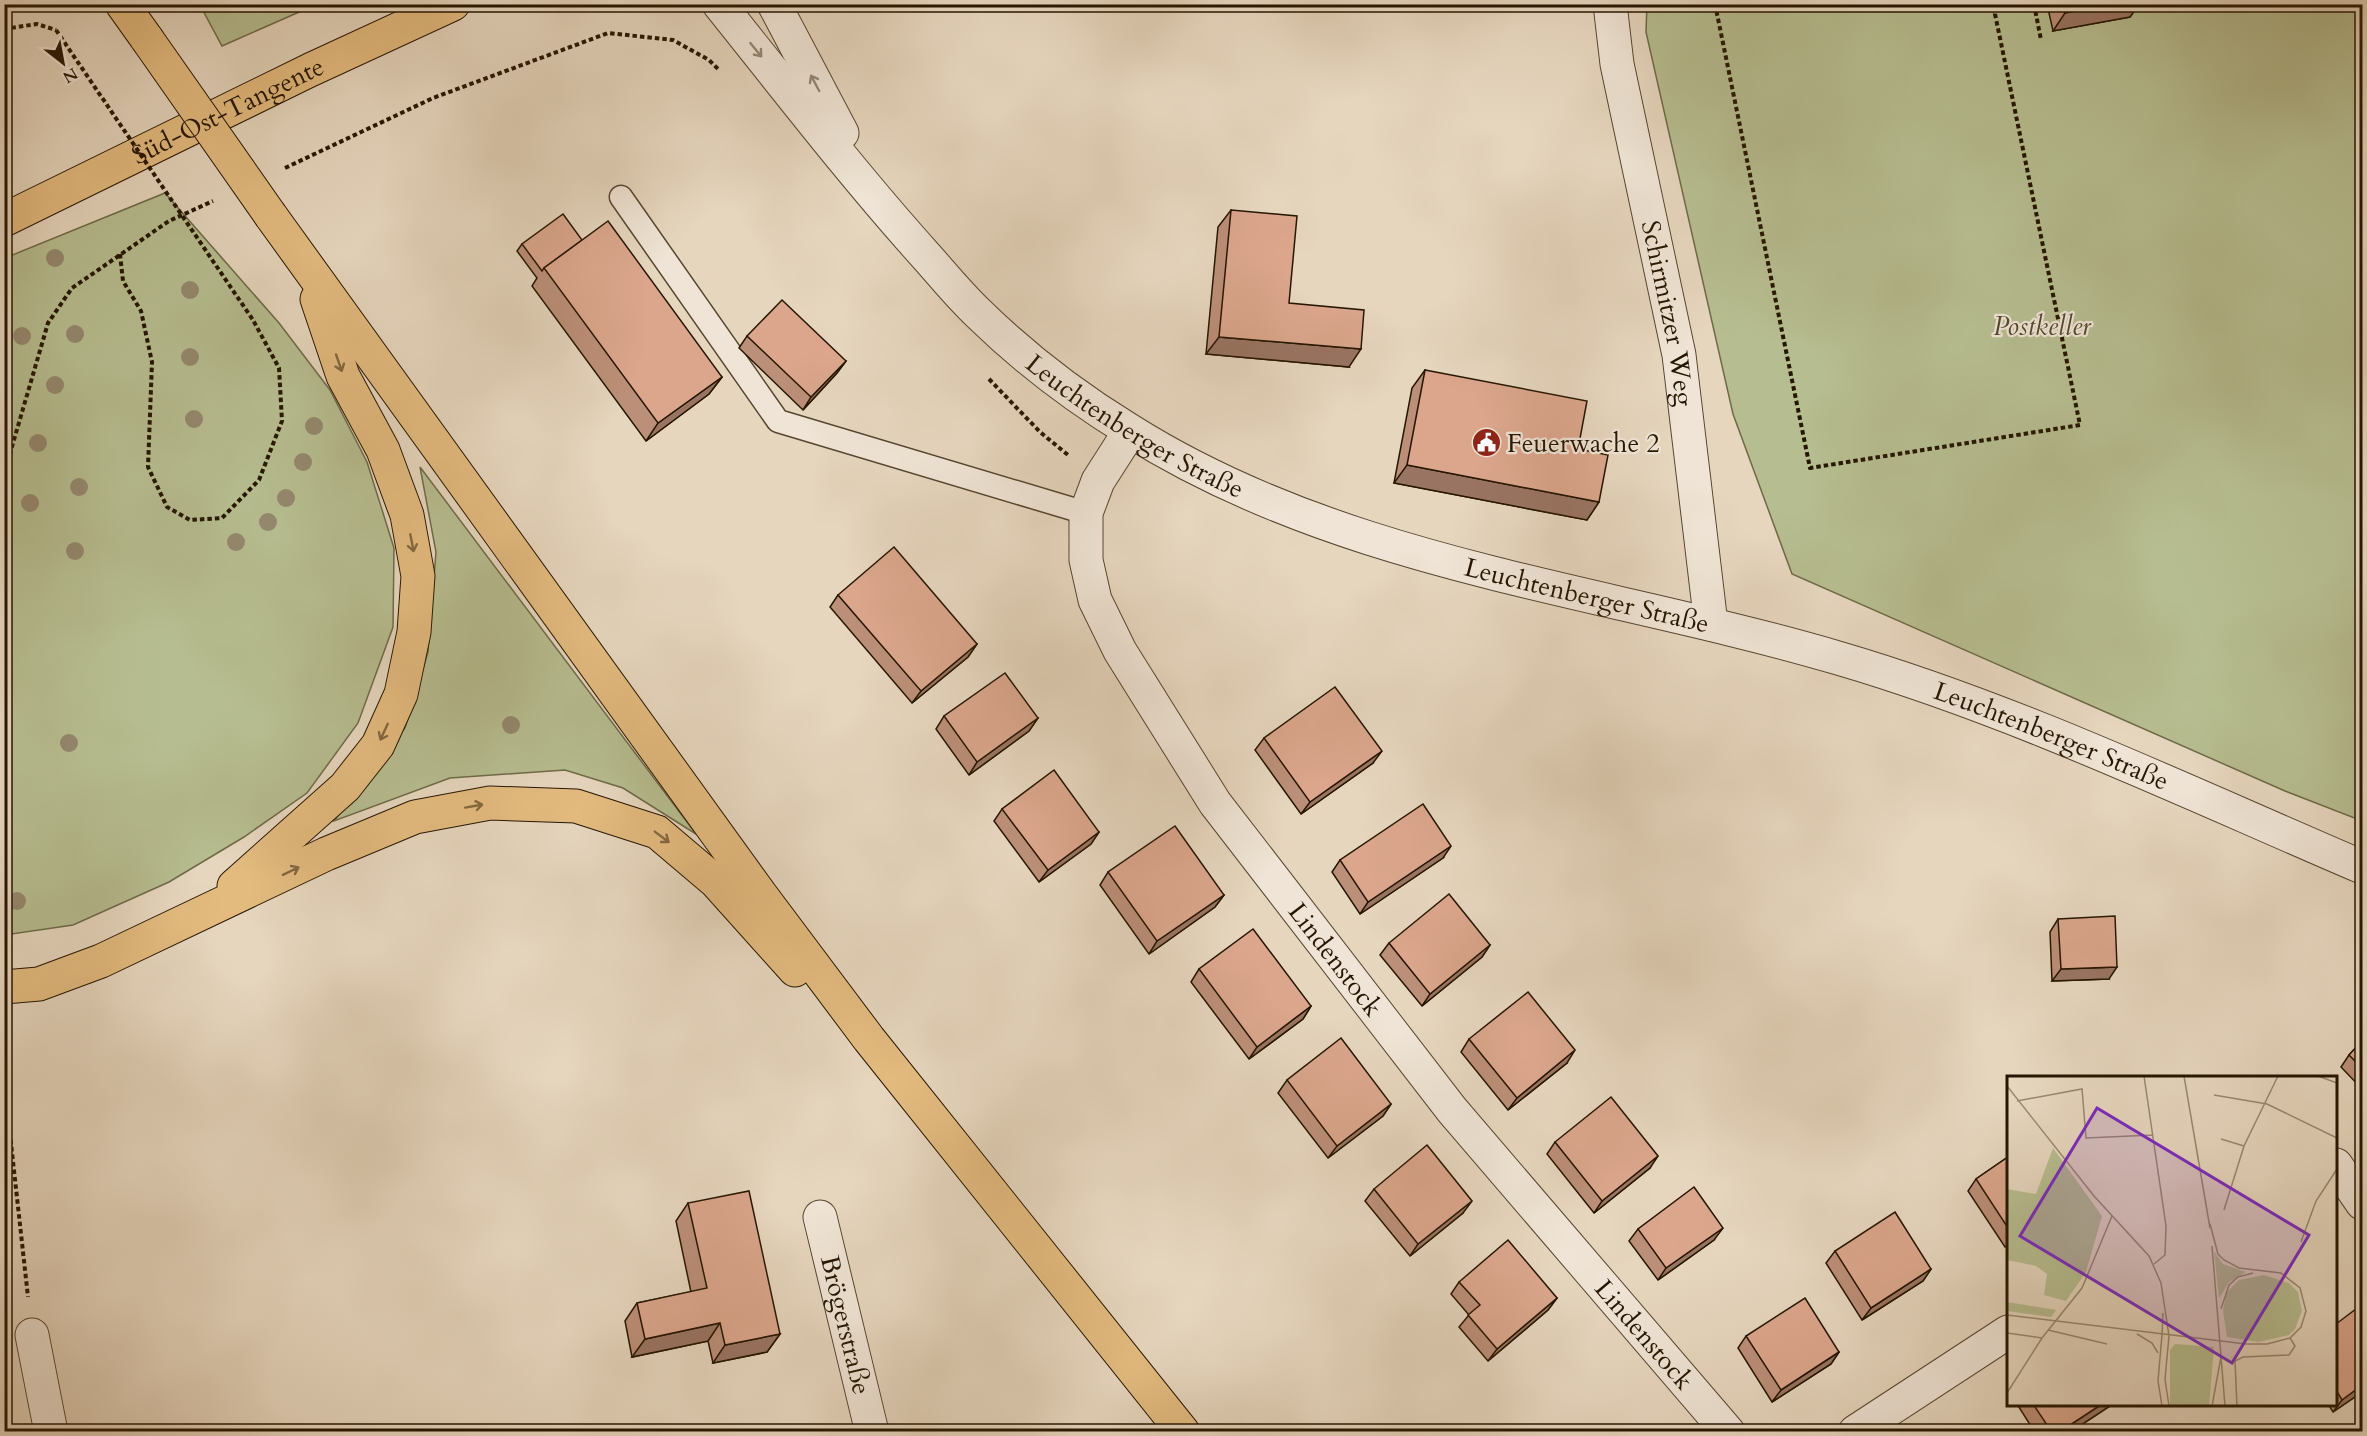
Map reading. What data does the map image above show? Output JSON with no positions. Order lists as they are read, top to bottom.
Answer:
{
  "streets": {
    "main road": ["Süd-Ost-Tangente"],
    "street": [
      "Schirmitzer Weg",
      "Leuchtenberger Straße",
      "Lindenstock",
      "Brögerstraße"
    ]
  },
  "crossings": [
    ["Schirmitzer Weg", "Leuchtenberger Straße"],
    ["Leuchtenberger Straße", "Lindenstock"]
  ],
  "parks": ["Postkeller"],
  "places": {
    "public building": ["Feuerwache 2"]
  },
  "north": "bottom right"
}
